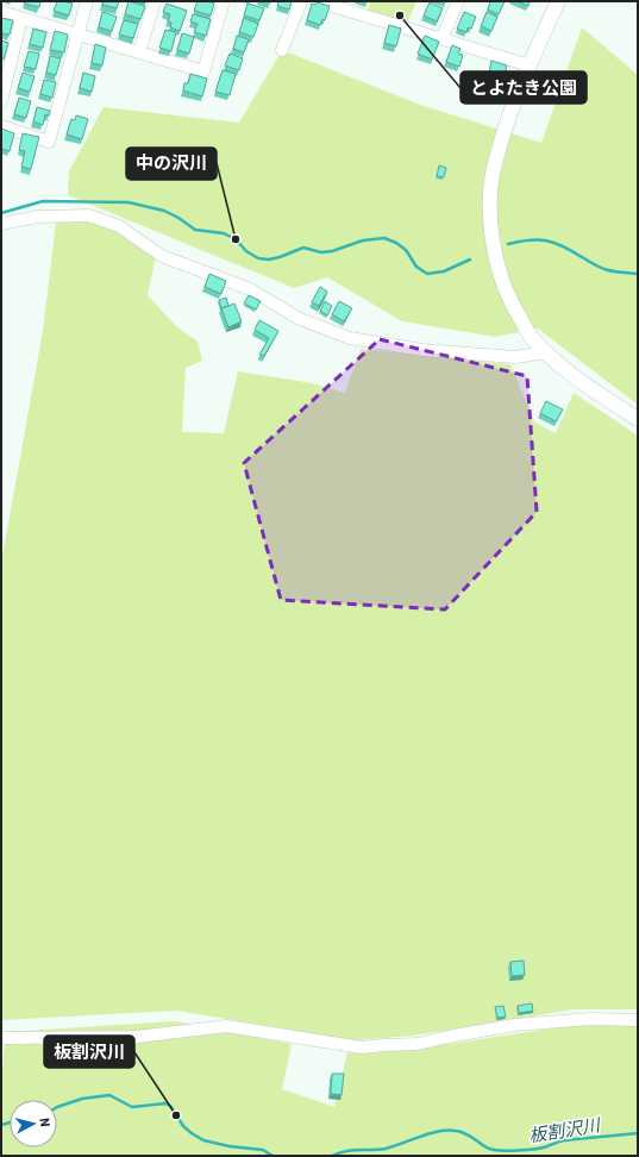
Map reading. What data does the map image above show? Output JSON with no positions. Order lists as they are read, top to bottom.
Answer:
{
  "water": ["板割沢川"],
  "places": ["とよたき公園", "中の沢川", "板割沢川"],
  "north": "right"
}
